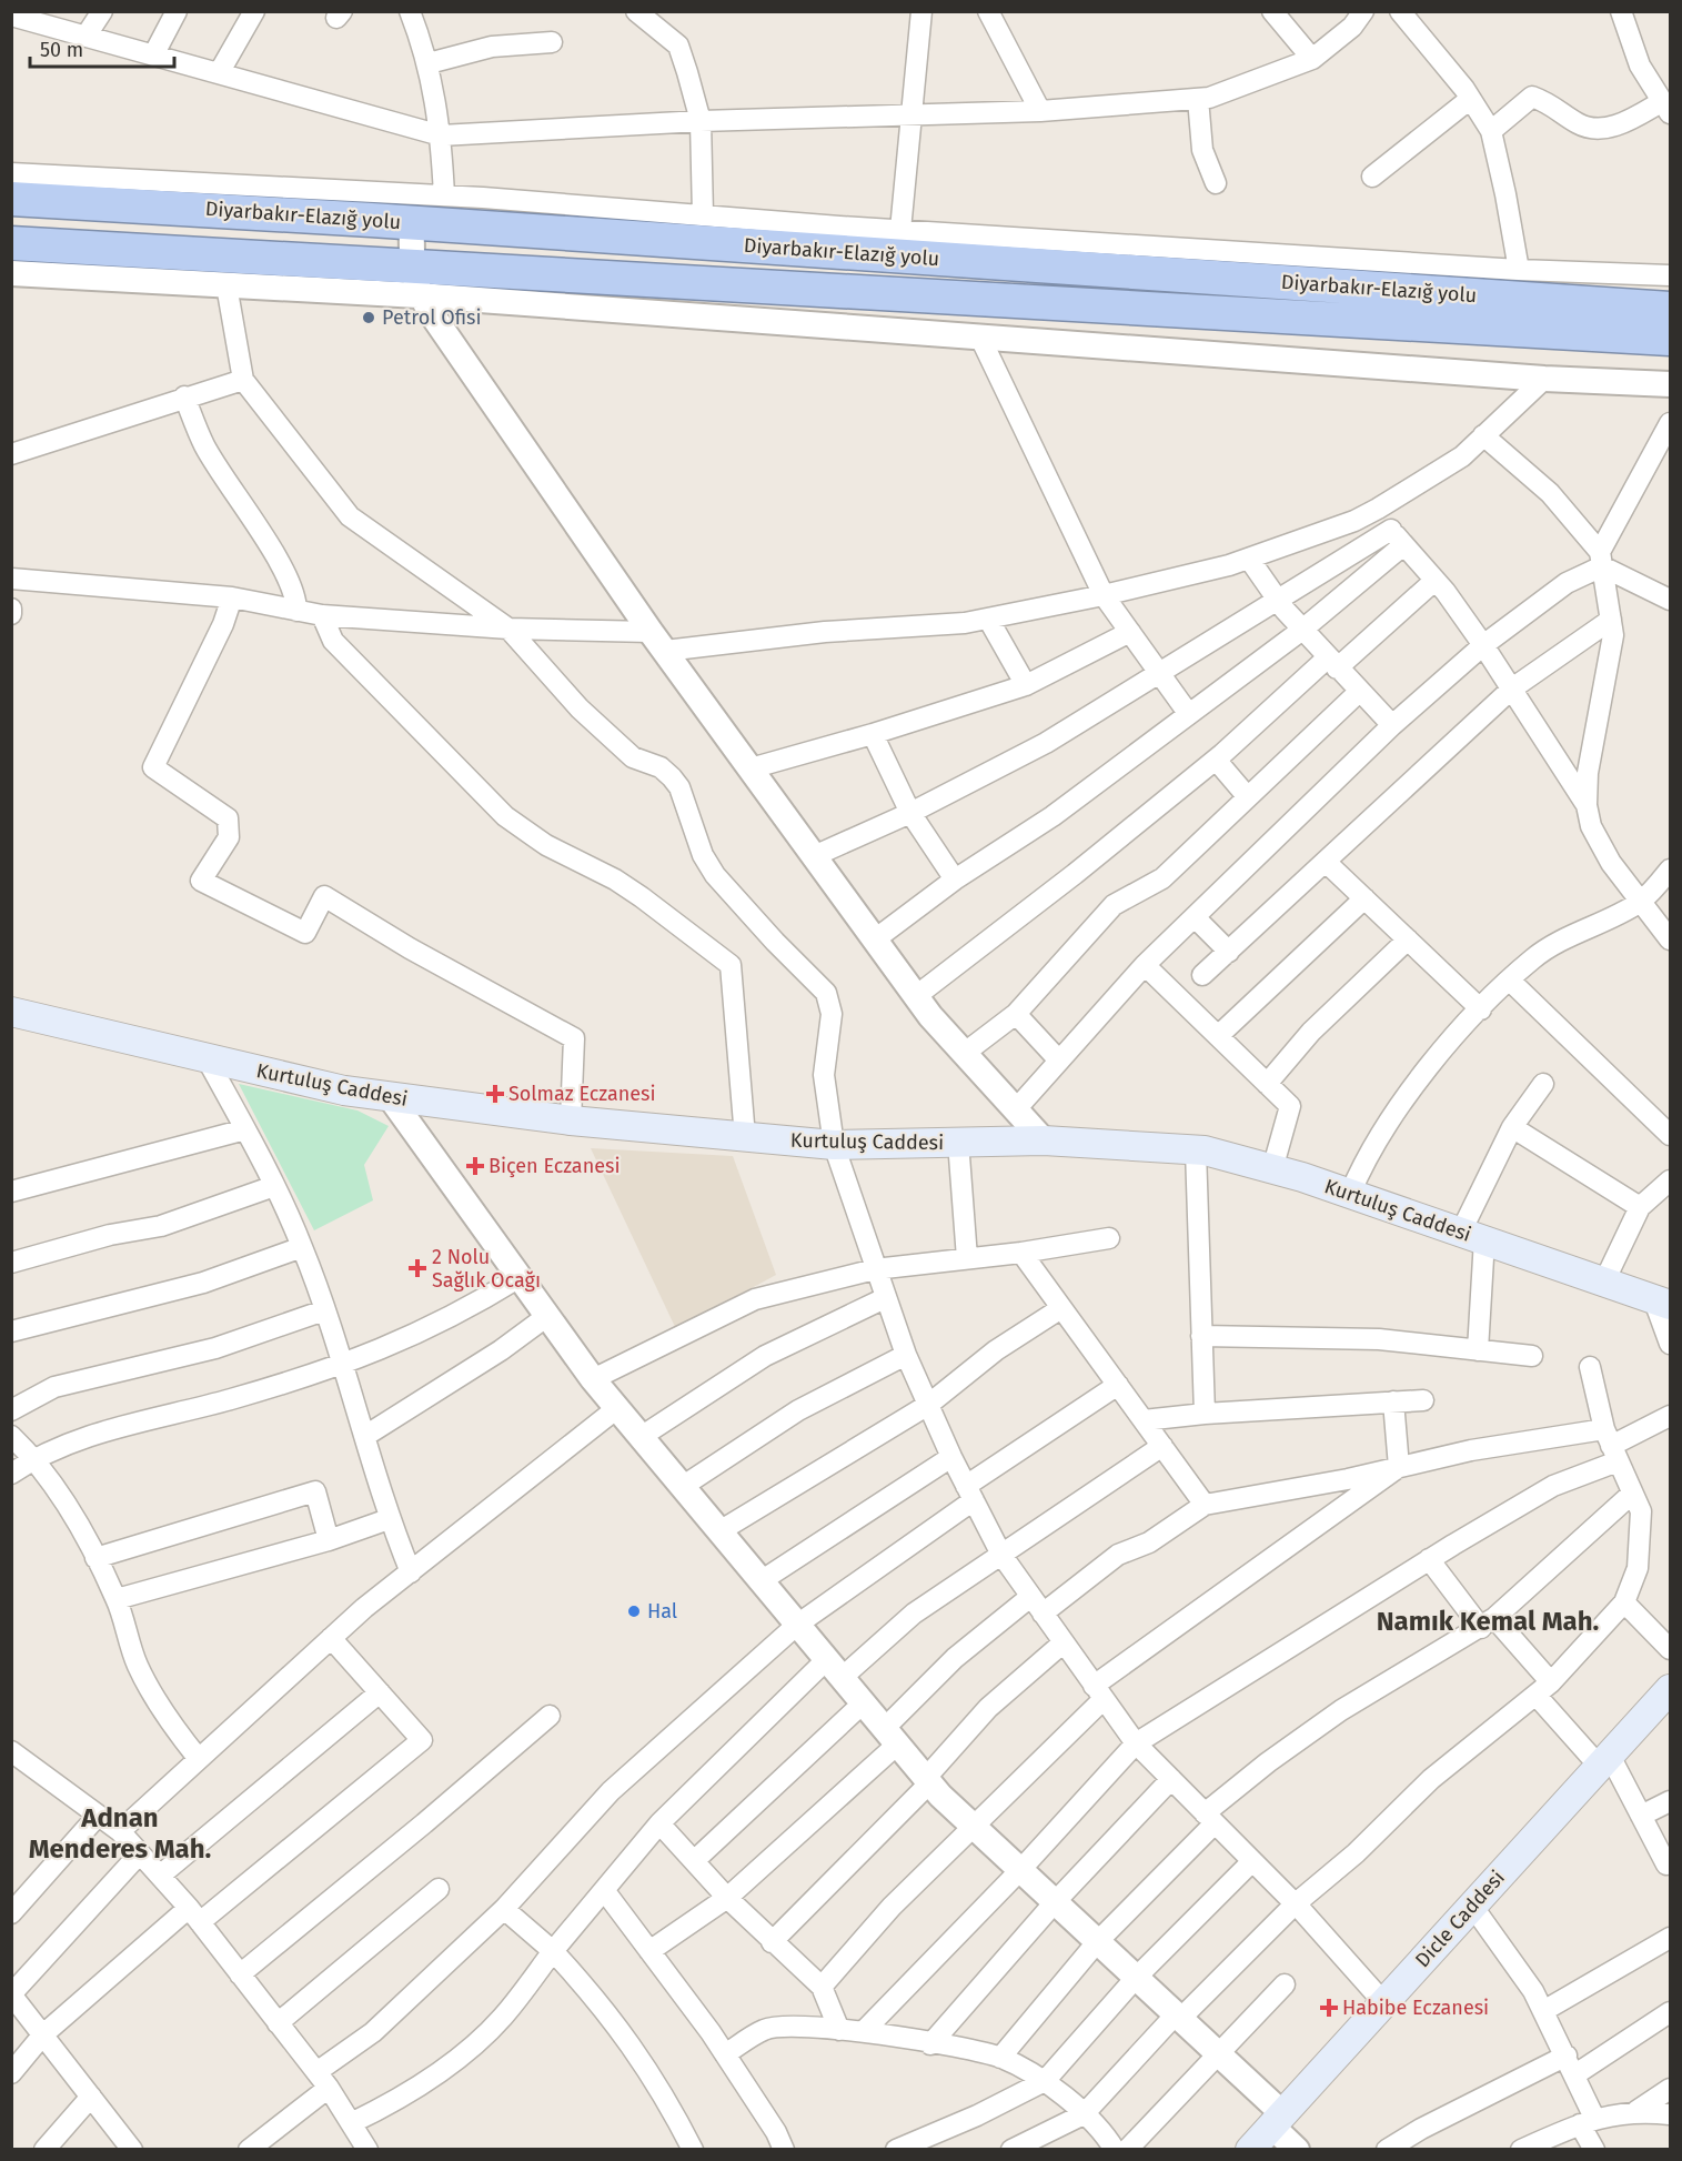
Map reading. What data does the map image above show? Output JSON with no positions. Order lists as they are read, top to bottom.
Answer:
{
  "streets": {
    "highway": ["Diyarbakır-Elazığ yolu"],
    "main road": ["Kurtuluş Caddesi", "Dicle Caddesi"]
  },
  "districts": ["Namık Kemal Mah.", "Adnan Menderes Mah."],
  "places": {
    "other": ["Petrol Ofisi", "Hal"],
    "health": [
      "Solmaz Eczanesi",
      "Biçen Eczanesi",
      "2 Nolu Sağlık Ocağı",
      "Habibe Eczanesi"
    ]
  },
  "scale_bar": "50 m"
}
